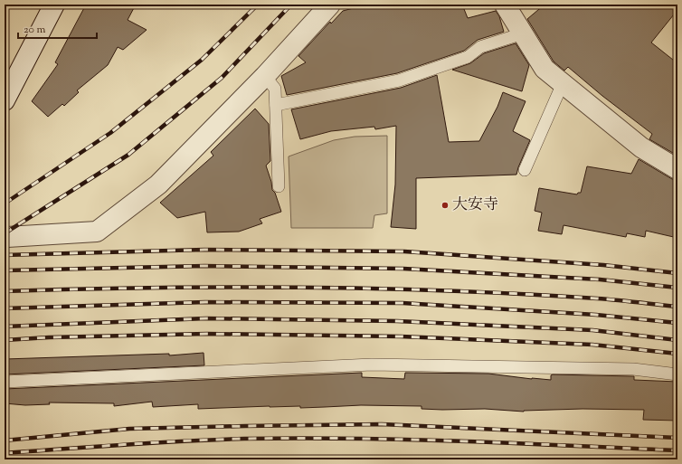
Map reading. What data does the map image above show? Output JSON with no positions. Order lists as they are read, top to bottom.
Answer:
{
  "places": ["大安寺"],
  "scale_bar": "20 m"
}
